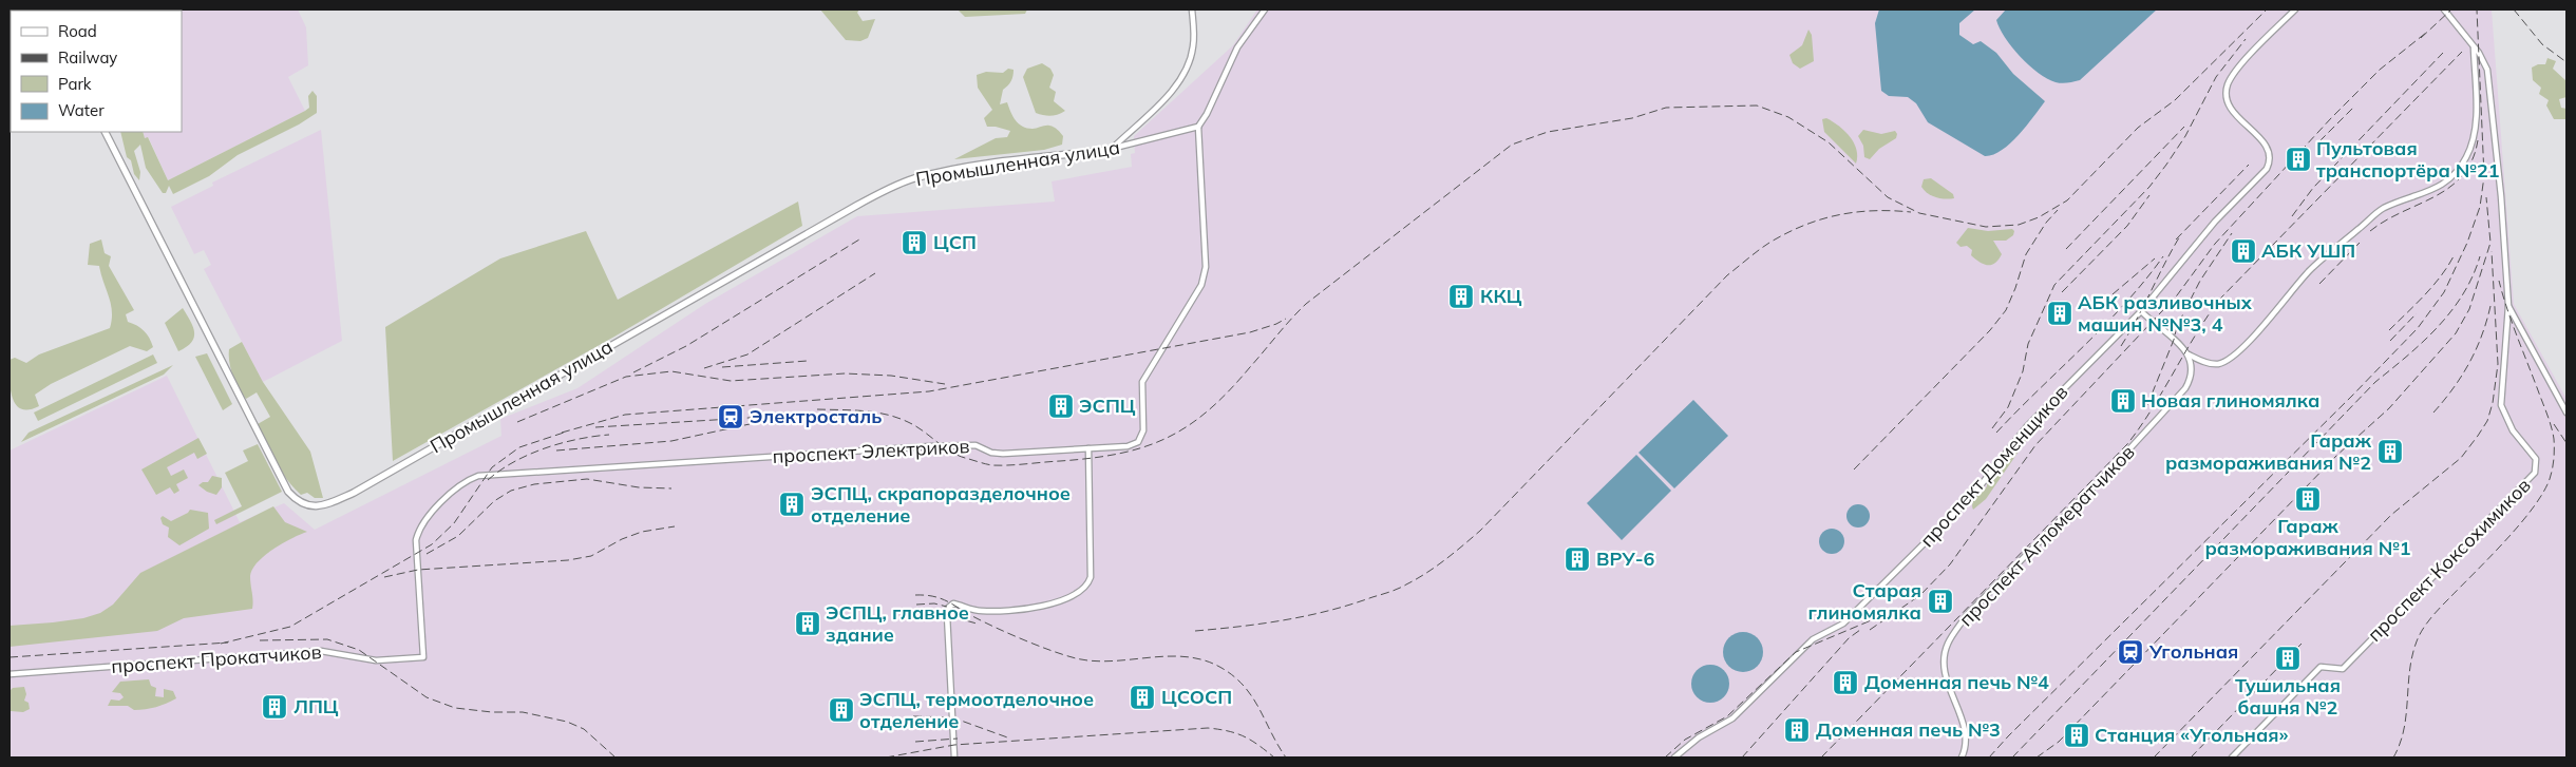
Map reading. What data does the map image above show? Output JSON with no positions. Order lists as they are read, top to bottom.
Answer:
{
  "streets": {
    "street": [
      "Промышленная улица",
      "проспект Электриков",
      "проспект Доменщиков",
      "проспект Агломератчиков",
      "проспект Коксохимиков",
      "проспект Прокатчиков"
    ]
  },
  "crossings": [
    ["Промышленная улица", "проспект Электриков"],
    ["проспект Электриков", "проспект Прокатчиков"]
  ],
  "places": {
    "building": [
      "Пультовая транспортёра №21",
      "ЦСП",
      "АБК УШП",
      "ККЦ",
      "АБК разливочных машин №№3, 4",
      "Новая глиномялка",
      "ЭСПЦ",
      "Гараж размораживания №2",
      "Гараж размораживания №1",
      "ЭСПЦ, скрапоразделочное отделение",
      "ВРУ-6",
      "Старая глиномялка",
      "ЭСПЦ, главное здание",
      "Тушильная башня №2",
      "Доменная печь №4",
      "ЦСОСП",
      "ЛПЦ",
      "ЭСПЦ, термоотделочное отделение",
      "Доменная печь №3",
      "Станция «Угольная»"
    ],
    "station": ["Электросталь", "Угольная"]
  },
  "legend": [
    "Road",
    "Railway",
    "Park",
    "Water"
  ]
}
